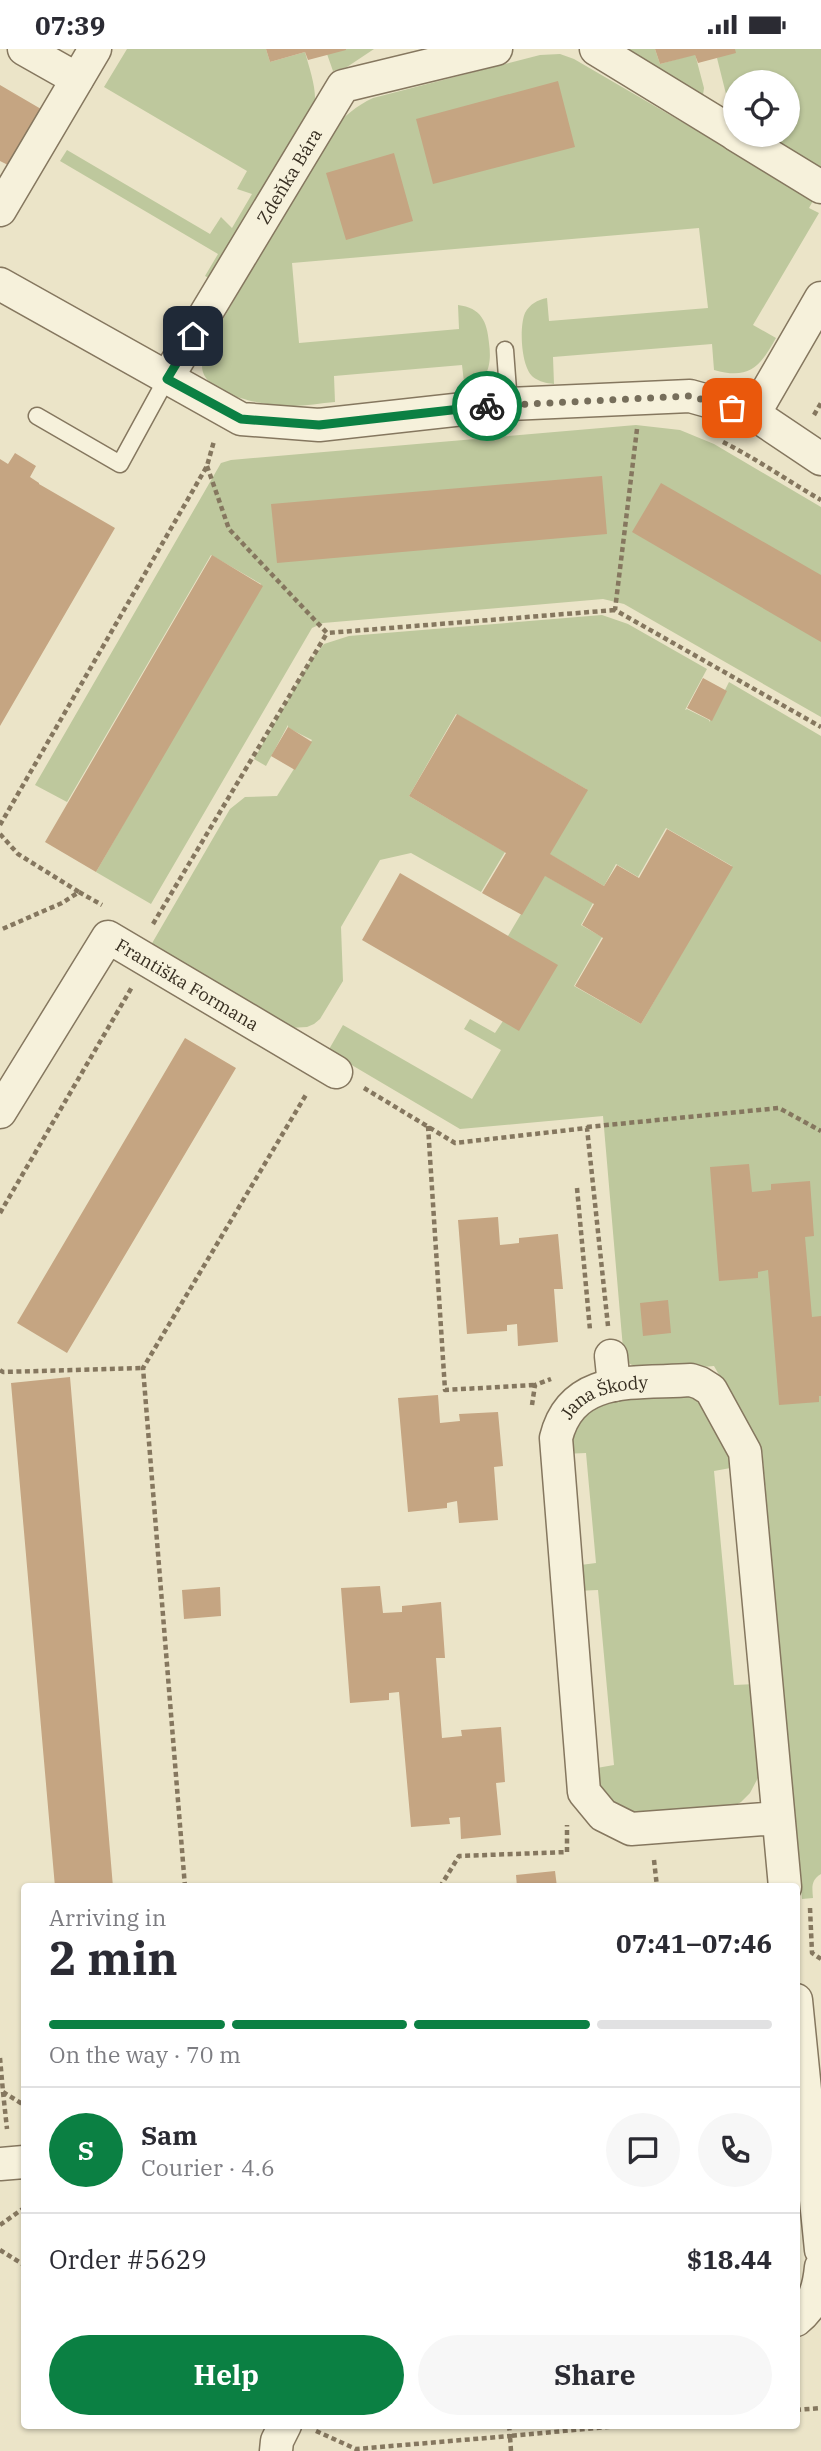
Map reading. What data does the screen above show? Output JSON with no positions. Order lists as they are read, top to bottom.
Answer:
{
  "streets": {
    "street": ["Zdeňka Bára", "Františka Formana", "Jana Škody"]
  },
  "page": {
    "status": "07:39",
    "heading": ["2 min", "Arriving in", "07:41–07:46"],
    "panel": [
      "Sam",
      "Courier · 4.6",
      "Order #5629",
      "$18.44"
    ],
    "bar": "On the way · 70 m",
    "round": "S",
    "buttons": ["Help", "Share"]
  }
}
